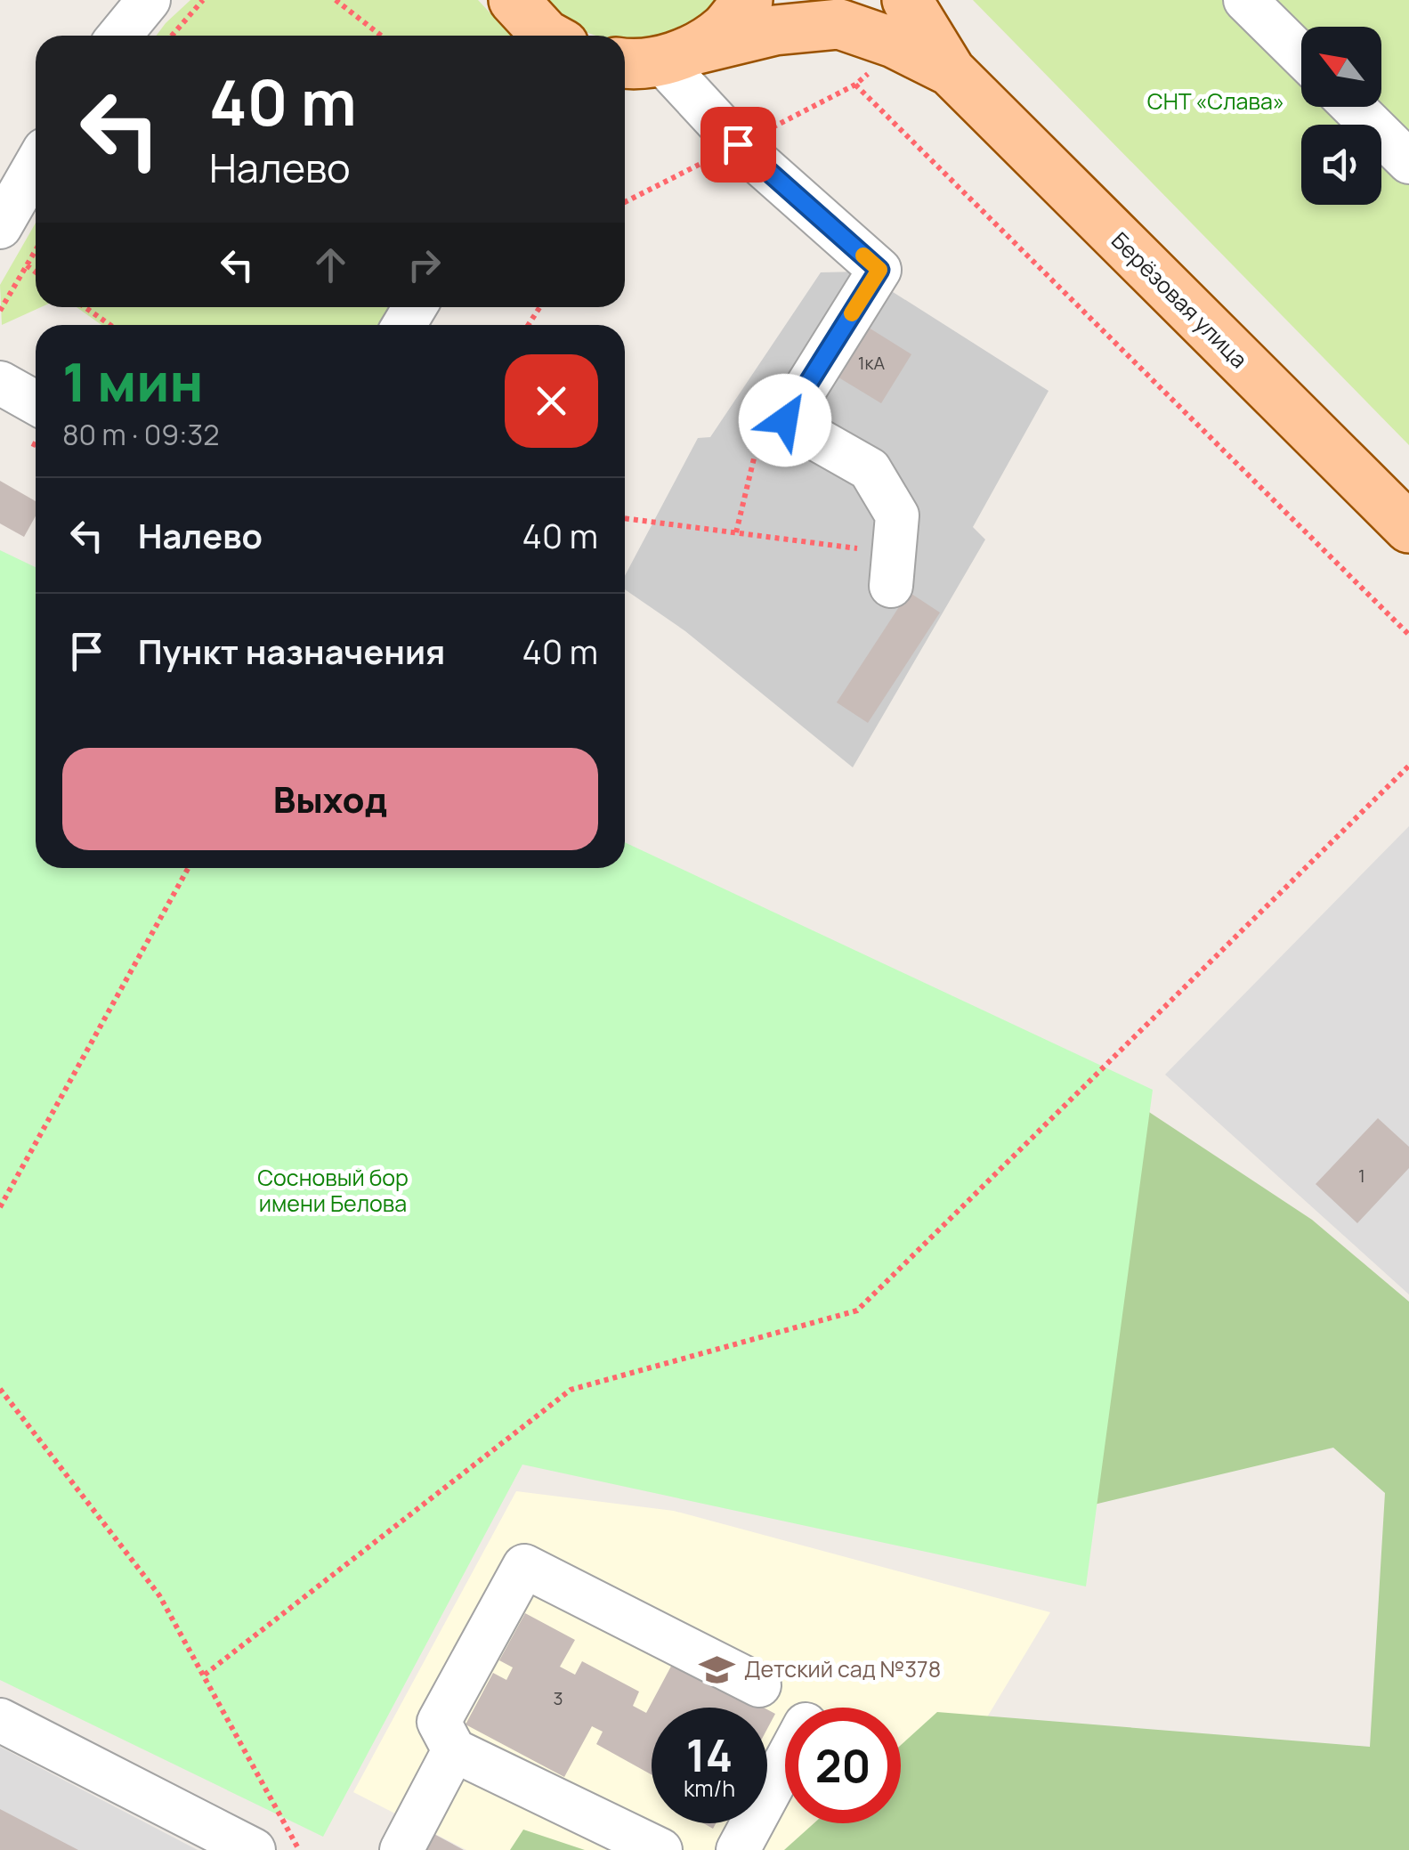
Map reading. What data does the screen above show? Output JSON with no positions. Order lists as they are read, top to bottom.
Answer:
{
  "streets": {
    "main road": ["Берёзовая улица"]
  },
  "parks": ["СНТ «Слава»", "Сосновый бор имени Белова"],
  "places": {
    "school or university": ["Детский сад №378"]
  },
  "house_numbers": ["1кА", "1", "3"],
  "north": "top left",
  "page": {
    "turn": ["40 m", "Налево"],
    "heading": ["1 мин", "80 m · 09:32"],
    "list": [
      {
        "name": "Налево",
        "value": "40 m"
      },
      {
        "name": "Пункт назначения",
        "value": "40 m"
      }
    ],
    "buttons": "Выход",
    "speed": "14 km/h",
    "limit": "20"
  }
}
